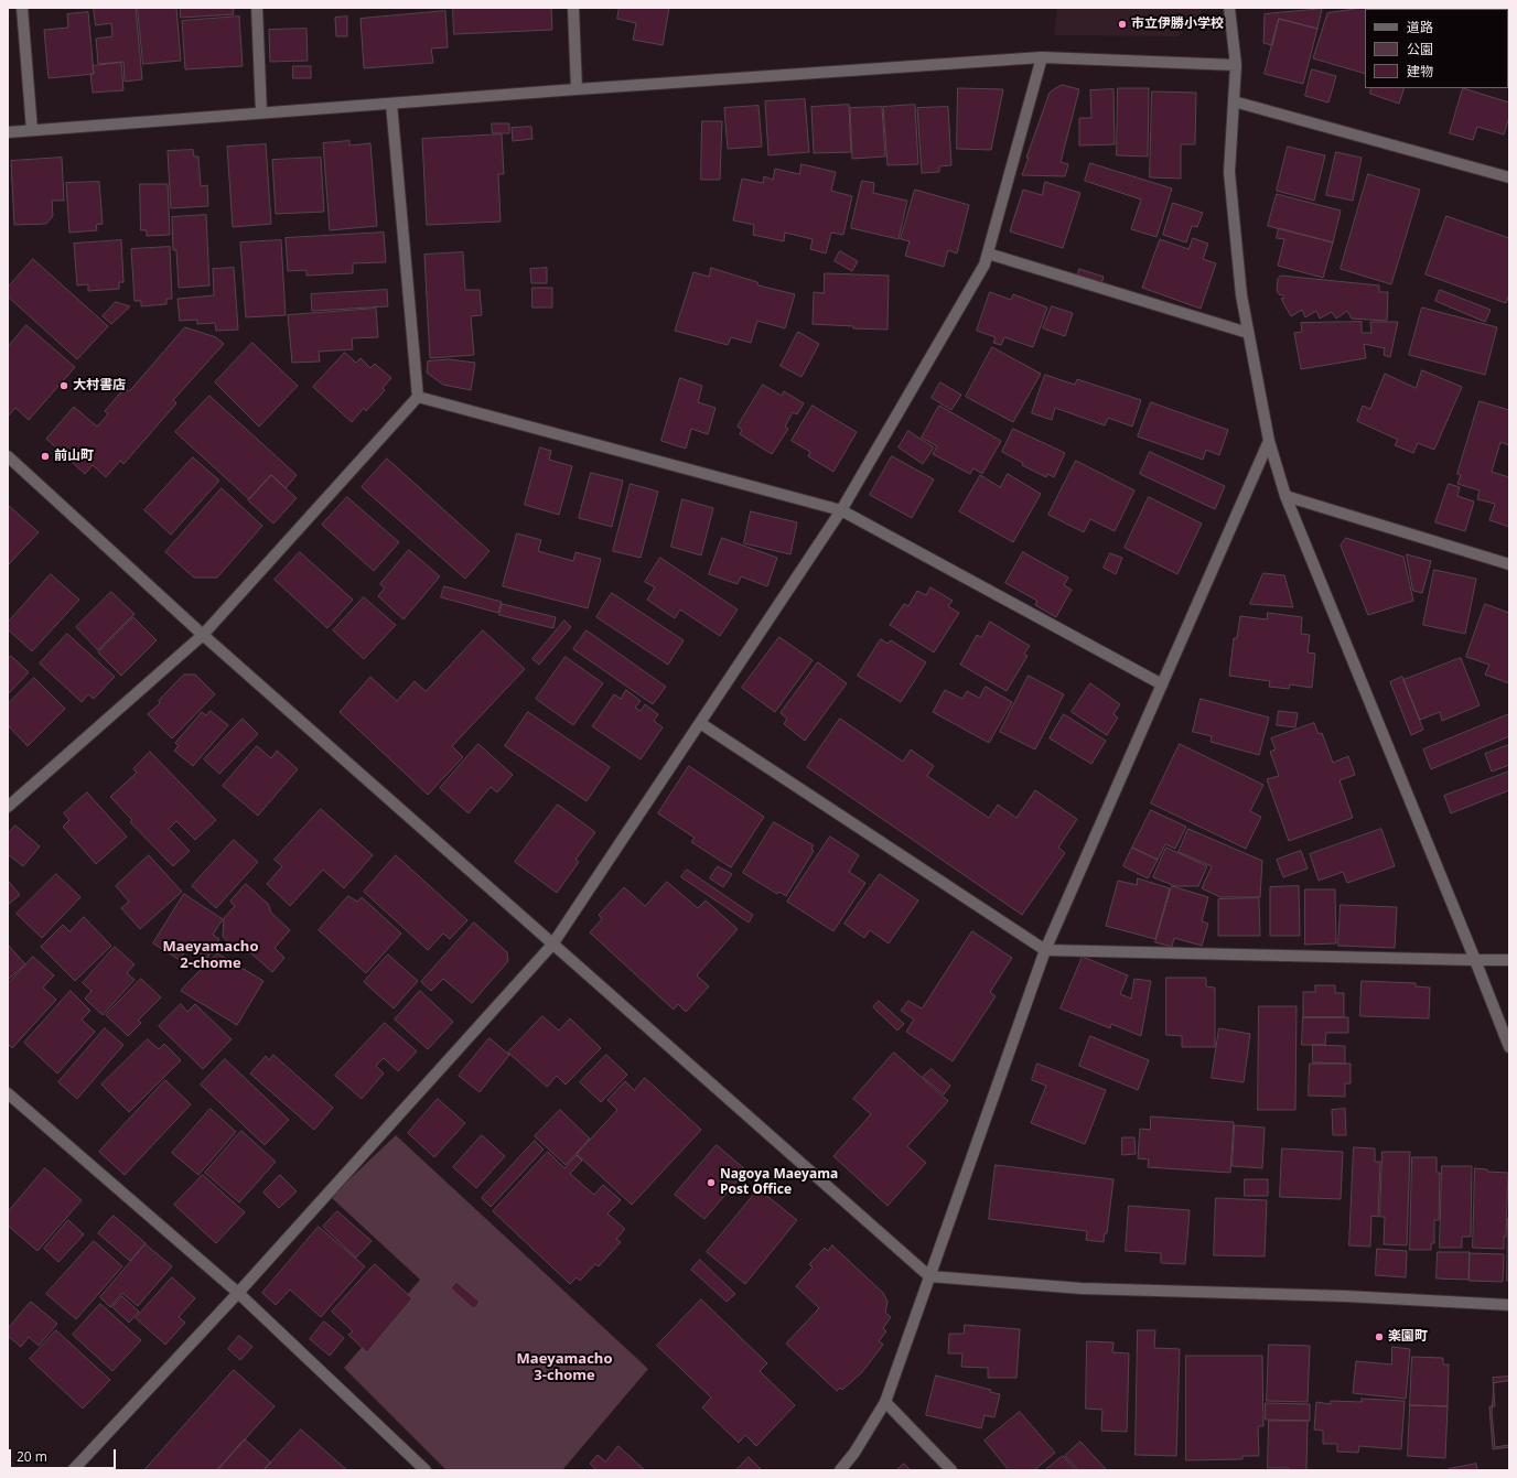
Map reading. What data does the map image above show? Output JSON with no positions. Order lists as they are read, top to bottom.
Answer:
{
  "districts": ["Maeyamacho 2-chome", "Maeyamacho 3-chome"],
  "places": [
    "市立伊勝小学校",
    "大村書店",
    "前山町",
    "Nagoya Maeyama Post Office",
    "楽園町"
  ],
  "legend": ["道路", "公園", "建物"],
  "scale_bar": "20 m"
}
